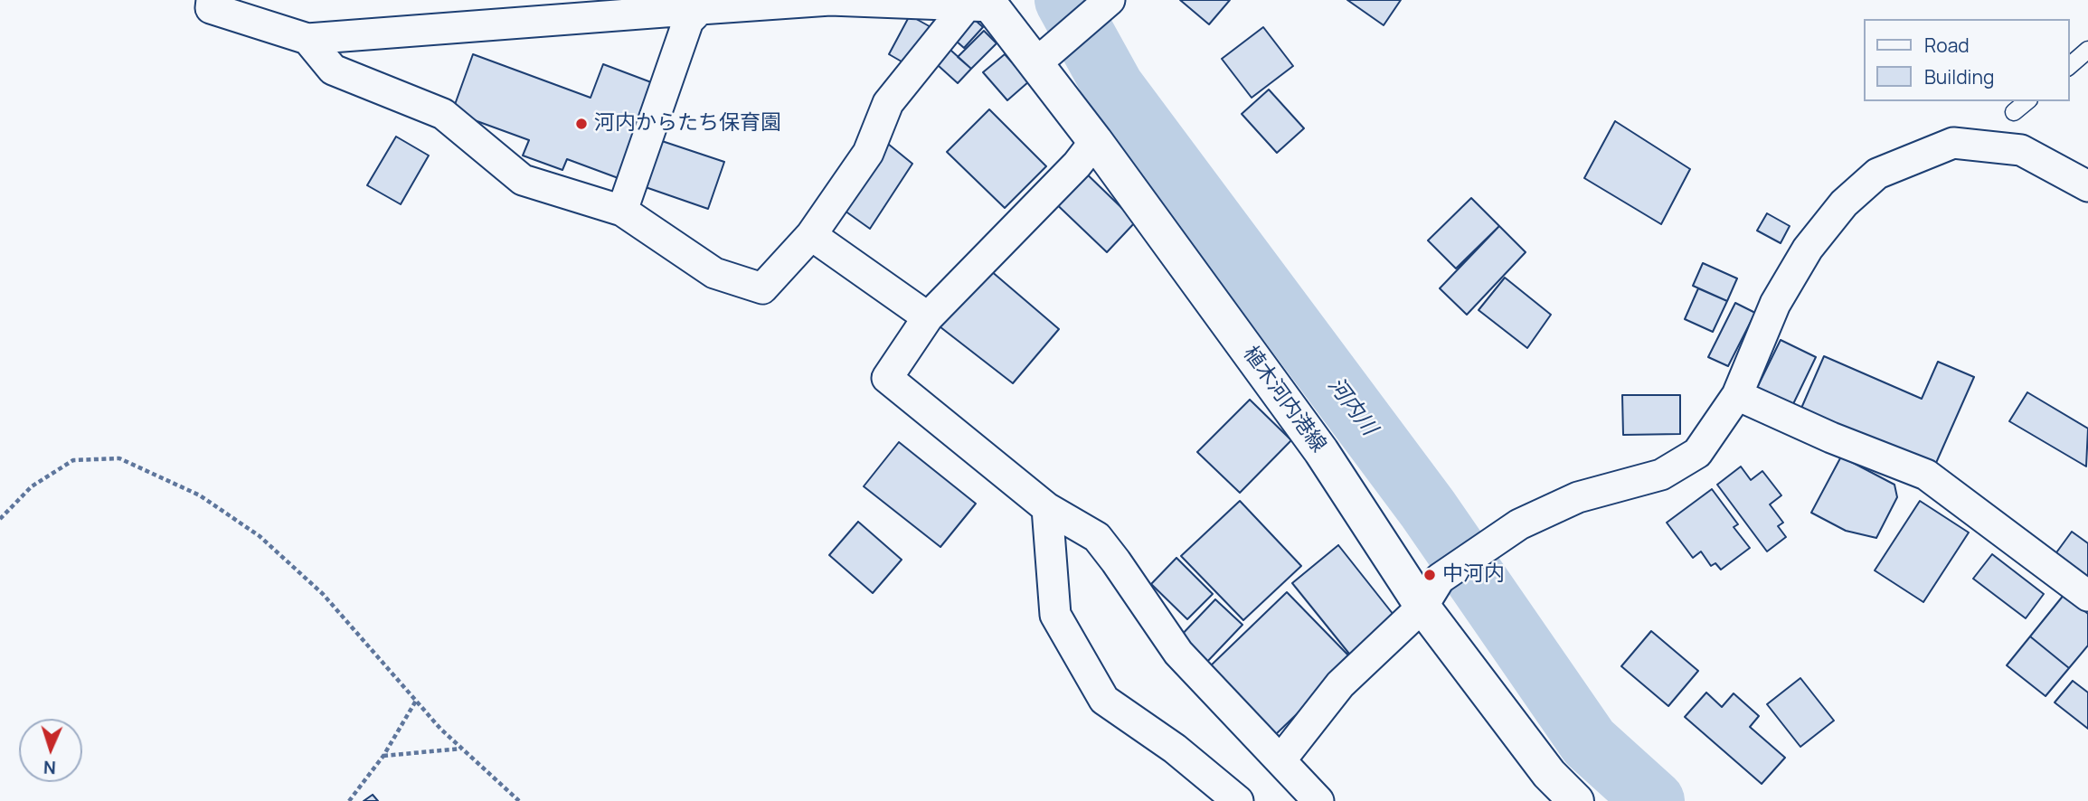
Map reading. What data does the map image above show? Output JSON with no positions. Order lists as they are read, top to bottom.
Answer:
{
  "streets": {
    "main road": ["植木河内港線"]
  },
  "water": ["河内川"],
  "places": ["河内からたち保育園", "中河内"],
  "legend": ["Road", "Building"],
  "north": "bottom"
}
